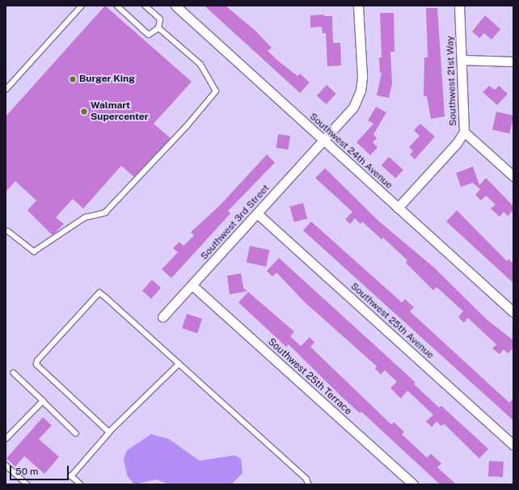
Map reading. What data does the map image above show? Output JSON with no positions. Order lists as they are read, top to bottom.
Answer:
{
  "streets": {
    "street": [
      "Southwest 21st Way",
      "Southwest 24th Avenue",
      "Southwest 3rd Street",
      "Southwest 25th Avenue",
      "Southwest 25th Terrace"
    ]
  },
  "crossings": [
    ["Southwest 21st Way", "Southwest 24th Avenue"],
    ["Southwest 24th Avenue", "Southwest 3rd Street"],
    ["Southwest 3rd Street", "Southwest 25th Avenue"],
    ["Southwest 3rd Street", "Southwest 25th Terrace"]
  ],
  "places": ["Burger King", "Walmart Supercenter"],
  "scale_bar": "50 m"
}
